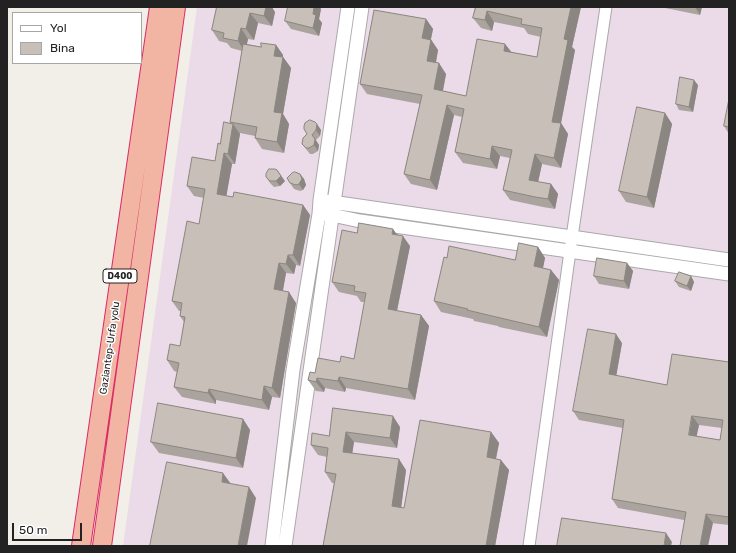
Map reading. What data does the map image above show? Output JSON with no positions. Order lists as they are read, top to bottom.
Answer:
{
  "streets": {
    "highway": ["D400", "Gaziantep-Urfa yolu"]
  },
  "legend": ["Yol", "Bina"],
  "scale_bar": "50 m"
}
